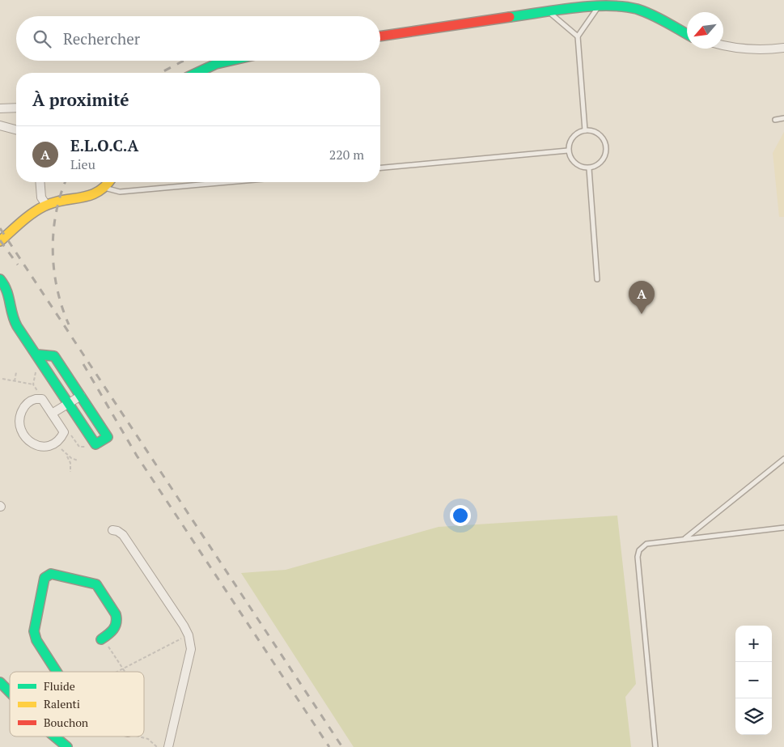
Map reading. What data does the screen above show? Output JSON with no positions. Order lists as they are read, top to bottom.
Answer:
{
  "legend": ["Fluide", "Ralenti", "Bouchon"],
  "north": "bottom left",
  "page": {
    "search": "Rechercher",
    "heading": "À proximité",
    "list": [
      {
        "mark": "A",
        "name": "E.L.O.C.A",
        "note": "Lieu",
        "value": "220 m"
      }
    ],
    "pins": "A",
    "map_buttons": ["+", "−"]
  }
}
